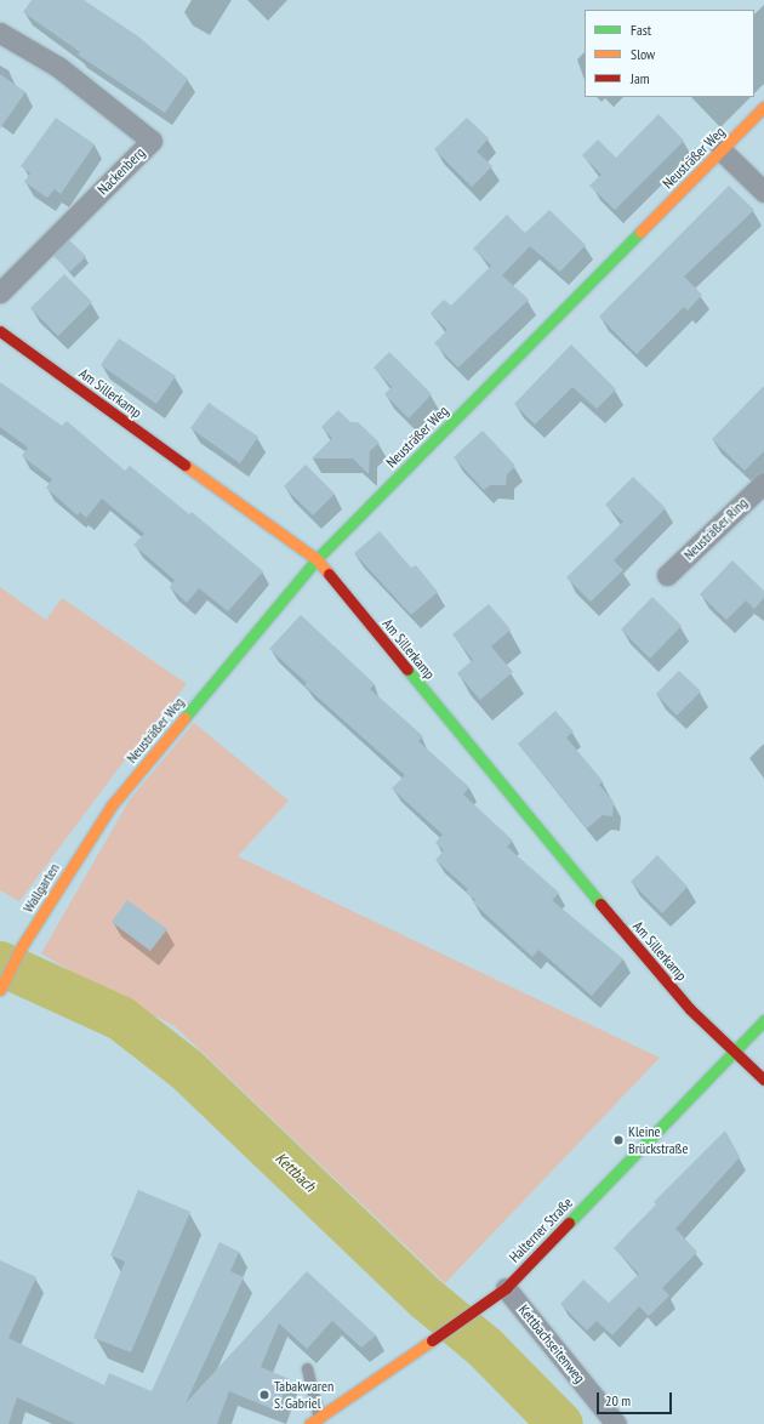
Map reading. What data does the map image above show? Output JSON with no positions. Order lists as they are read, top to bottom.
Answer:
{
  "streets": {
    "street": [
      "Neusträßer Weg",
      "Nackenberg",
      "Am Sillerkamp",
      "Neusträßer Ring",
      "Wallgarten",
      "Halterner Straße",
      "Kettbachseitenweg"
    ]
  },
  "crossings": [
    ["Neusträßer Weg", "Am Sillerkamp"],
    ["Neusträßer Weg", "Wallgarten"],
    ["Am Sillerkamp", "Halterner Straße"],
    ["Halterner Straße", "Kettbachseitenweg"]
  ],
  "water": ["Kettbach"],
  "places": ["Kleine Brückstraße", "Tabakwaren S. Gabriel"],
  "legend": ["Fast", "Slow", "Jam"],
  "scale_bar": "20 m"
}
